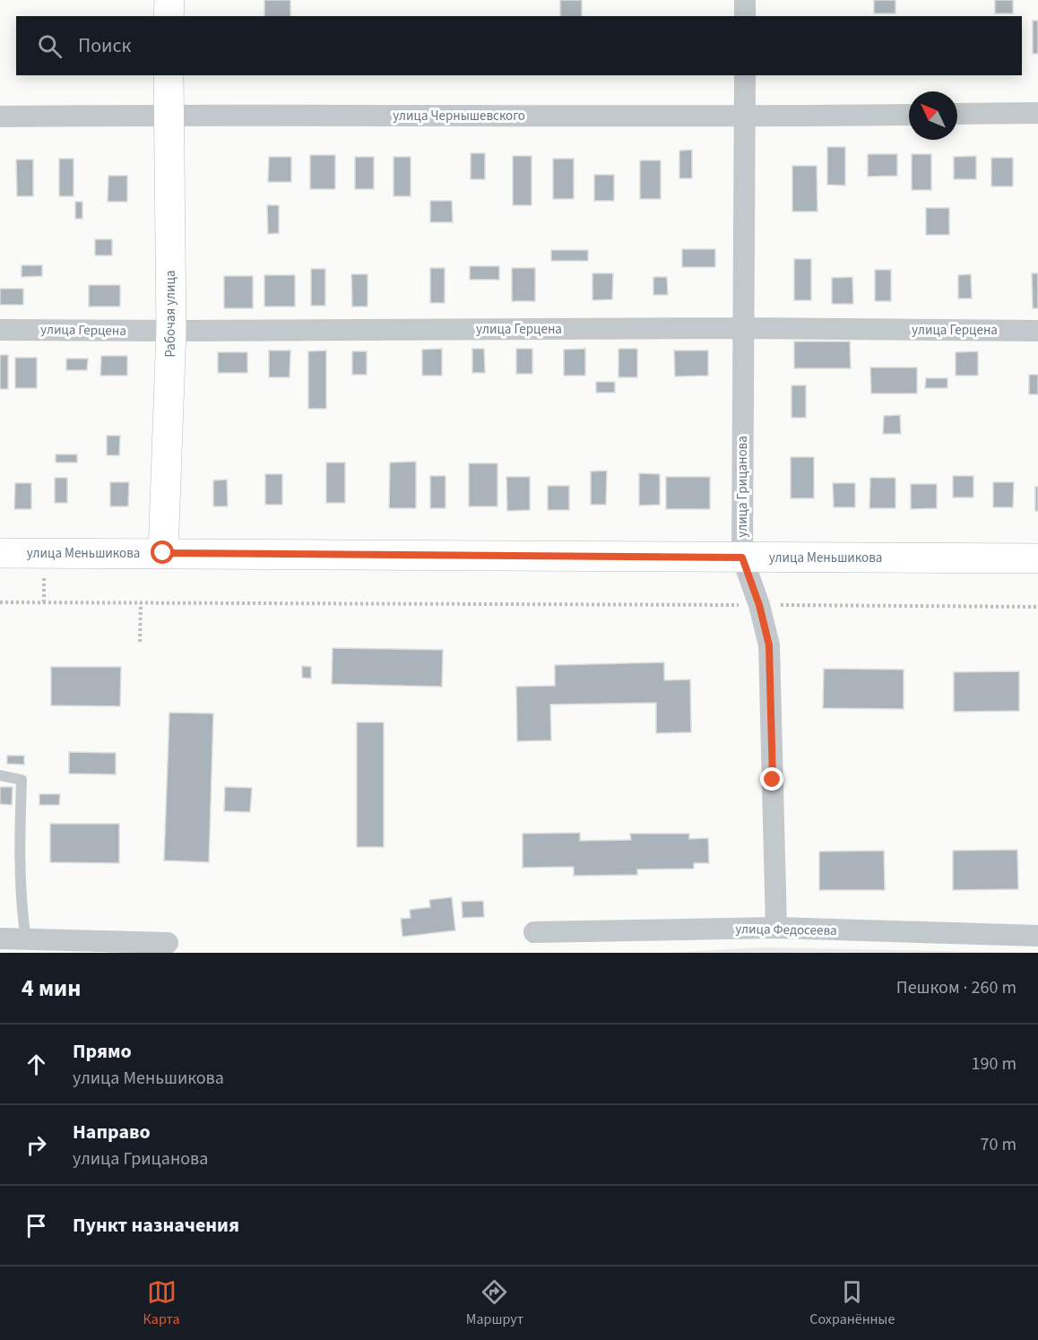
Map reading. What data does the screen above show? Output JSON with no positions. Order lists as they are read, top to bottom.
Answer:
{
  "streets": {
    "main road": ["Рабочая улица", "улица Меньшикова"],
    "street": [
      "улица Чернышевского",
      "улица Герцена",
      "улица Грицанова",
      "улица Федосеева"
    ]
  },
  "crossings": [
    ["улица Чернышевского", "Рабочая улица"],
    ["улица Чернышевского", "улица Грицанова"],
    ["Рабочая улица", "улица Герцена"],
    ["Рабочая улица", "улица Меньшикова"],
    ["улица Герцена", "улица Грицанова"],
    ["улица Грицанова", "улица Меньшикова"],
    ["улица Грицанова", "улица Федосеева"]
  ],
  "north": "top left",
  "page": {
    "search": "Поиск",
    "heading": ["4 мин", "Пешком · 260 m"],
    "list": [
      ["Прямо", "улица Меньшикова", "190 m"],
      ["Направо", "улица Грицанова", "70 m"],
      "Пункт назначения"
    ],
    "nav": ["Карта", "Маршрут", "Сохранённые"]
  }
}
